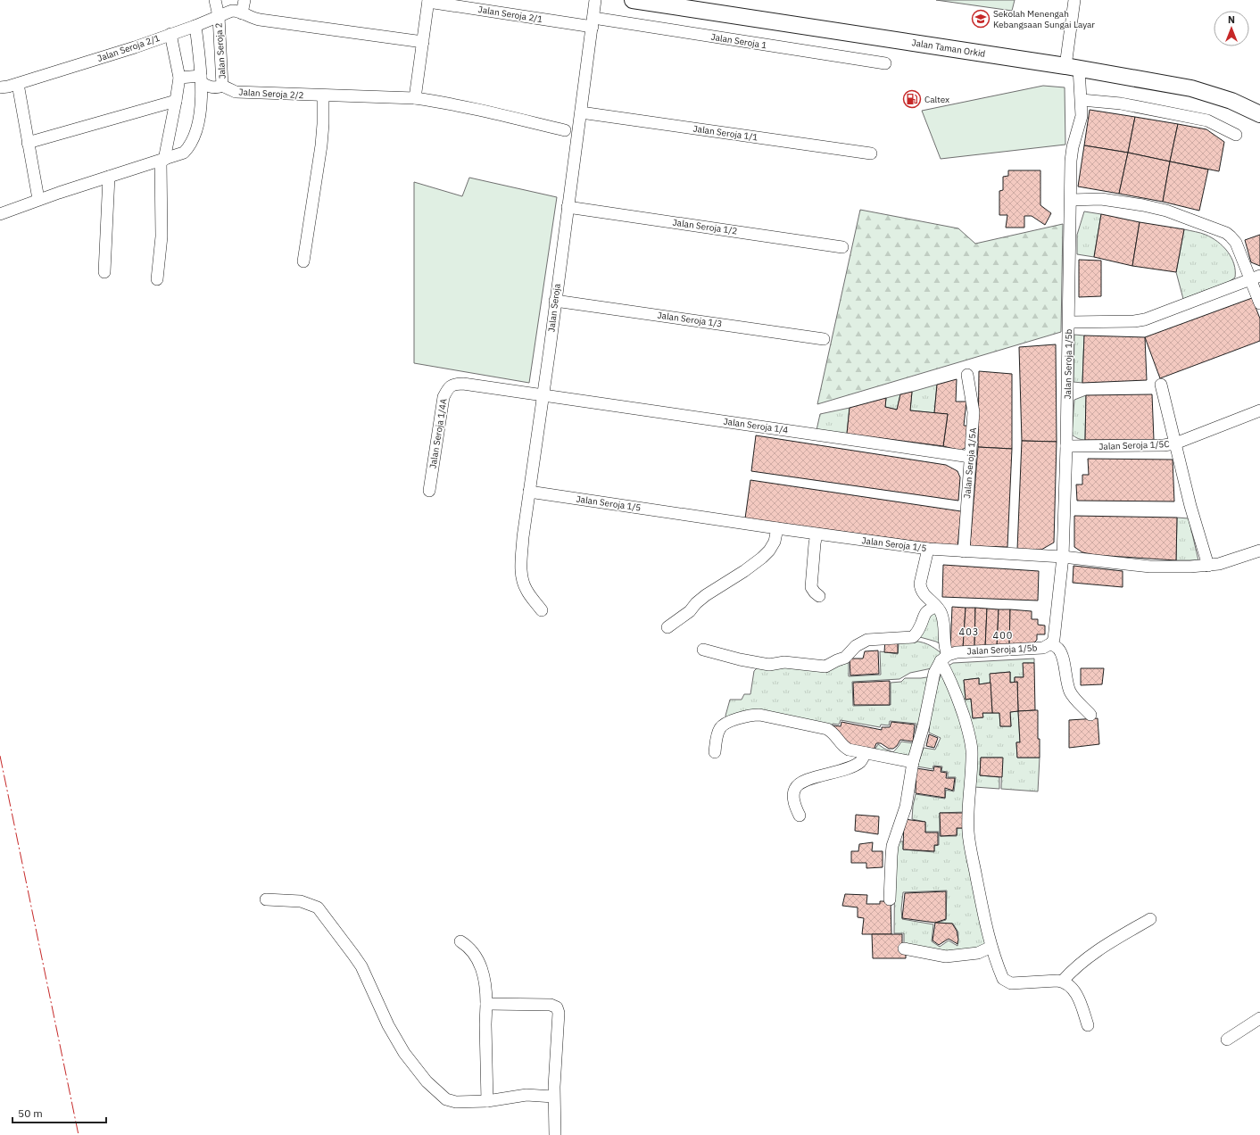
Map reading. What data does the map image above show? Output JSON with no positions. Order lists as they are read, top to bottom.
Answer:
{
  "streets": {
    "main road": ["Jalan Taman Orkid"],
    "street": [
      "Jalan Seroja 2/1",
      "Jalan Seroja 1",
      "Jalan Seroja 2",
      "Jalan Seroja 2/2",
      "Jalan Seroja 1/1",
      "Jalan Seroja 1/2",
      "Jalan Seroja",
      "Jalan Seroja 1/3",
      "Jalan Seroja 1/5b",
      "Jalan Seroja 1/4",
      "Jalan Seroja 1/4A",
      "Jalan Seroja 1/5C",
      "Jalan Seroja 1/5A",
      "Jalan Seroja 1/5"
    ]
  },
  "crossings": [
    ["Jalan Seroja 2/1", "Jalan Seroja 1"],
    ["Jalan Seroja 2/1", "Jalan Seroja 2"],
    ["Jalan Seroja 2/1", "Jalan Seroja"],
    ["Jalan Seroja 1", "Jalan Seroja"],
    ["Jalan Taman Orkid", "Jalan Seroja 1/5b"],
    ["Jalan Seroja 2", "Jalan Seroja 2/2"],
    ["Jalan Seroja 1/1", "Jalan Seroja"],
    ["Jalan Seroja 1/2", "Jalan Seroja"],
    ["Jalan Seroja", "Jalan Seroja 1/3"],
    ["Jalan Seroja", "Jalan Seroja 1/4"],
    ["Jalan Seroja", "Jalan Seroja 1/4A"],
    ["Jalan Seroja", "Jalan Seroja 1/5"],
    ["Jalan Seroja 1/5b", "Jalan Seroja 1/5C"],
    ["Jalan Seroja 1/5b", "Jalan Seroja 1/5"],
    ["Jalan Seroja 1/4", "Jalan Seroja 1/4A"],
    ["Jalan Seroja 1/4", "Jalan Seroja 1/5A"],
    ["Jalan Seroja 1/5A", "Jalan Seroja 1/5"]
  ],
  "districts": ["403", "400"],
  "places": {
    "school or university": ["Sekolah Menengah Kebangsaan Sungai Layar"],
    "fuel station": ["Caltex"]
  },
  "scale_bar": "50 m",
  "north": "top"
}
